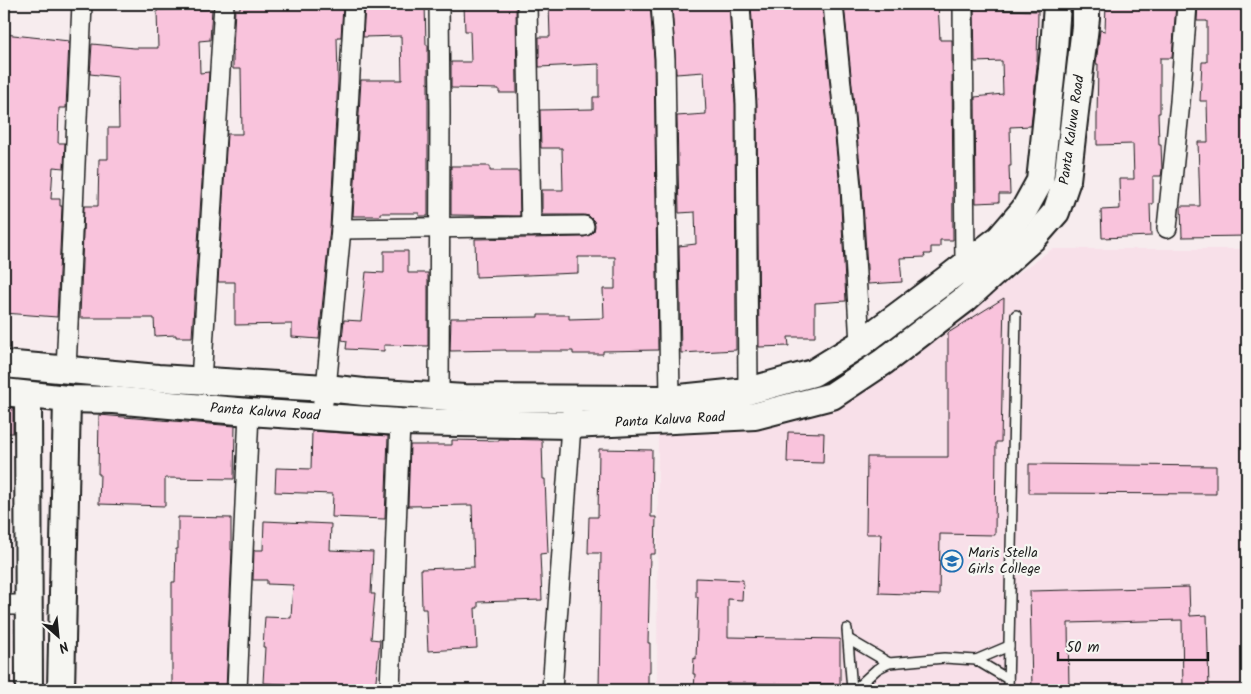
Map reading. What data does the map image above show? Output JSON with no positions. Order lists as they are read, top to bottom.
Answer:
{
  "streets": {
    "street": ["Panta Kaluva Road"]
  },
  "places": {
    "school or university": ["Maris Stella Girls College"]
  },
  "scale_bar": "50 m",
  "north": "bottom right"
}
